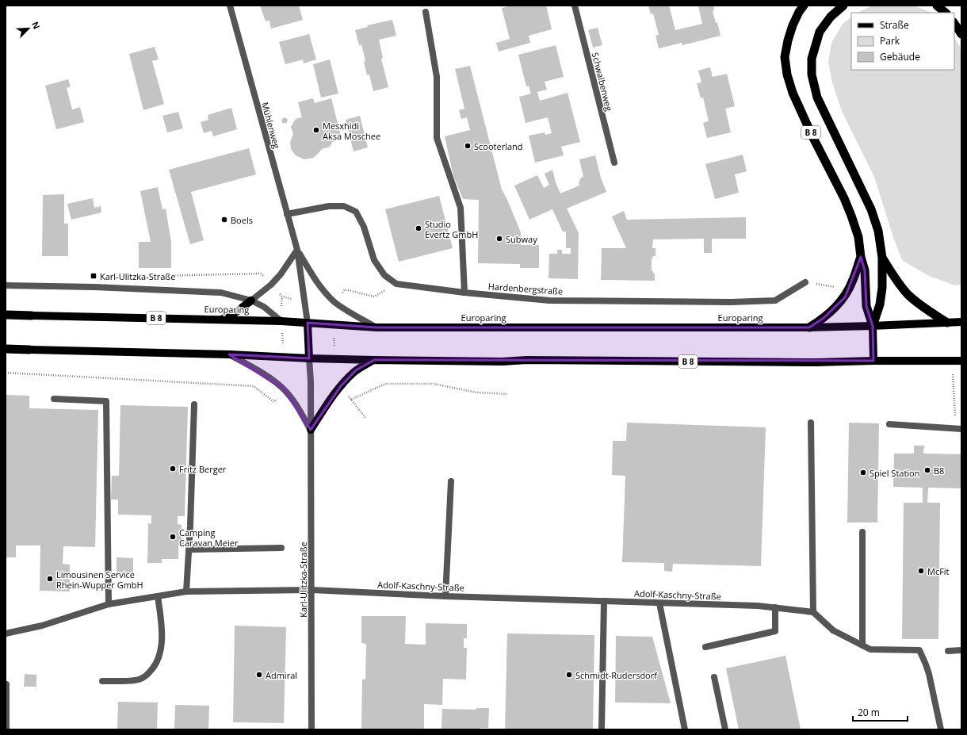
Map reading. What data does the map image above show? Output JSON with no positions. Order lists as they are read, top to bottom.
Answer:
{
  "streets": {
    "highway": ["B 8", "Europaring"],
    "street": [
      "Schwalbenweg",
      "Mühlenweg",
      "Hardenbergstraße",
      "Karl-Ulitzka-Straße",
      "Adolf-Kaschny-Straße"
    ]
  },
  "crossings": [
    ["Mühlenweg", "Europaring"],
    ["B 8", "Europaring"],
    ["B 8", "Karl-Ulitzka-Straße"],
    ["Karl-Ulitzka-Straße", "Adolf-Kaschny-Straße"]
  ],
  "places": {
    "other": [
      "Mesxhidi Aksa Moschee",
      "Scooterland",
      "Boels",
      "Studio Evertz GmbH",
      "Subway",
      "Fritz Berger",
      "B8",
      "Spiel Station",
      "Camping Caravan Meier",
      "McFit",
      "Limousinen Service Rhein-Wupper GmbH",
      "Admiral",
      "Schmidt-Rudersdorf"
    ],
    "transit": ["Karl-Ulitzka-Straße"]
  },
  "legend": ["Straße", "Park", "Gebäude"],
  "scale_bar": "20 m",
  "north": "top right"
}
